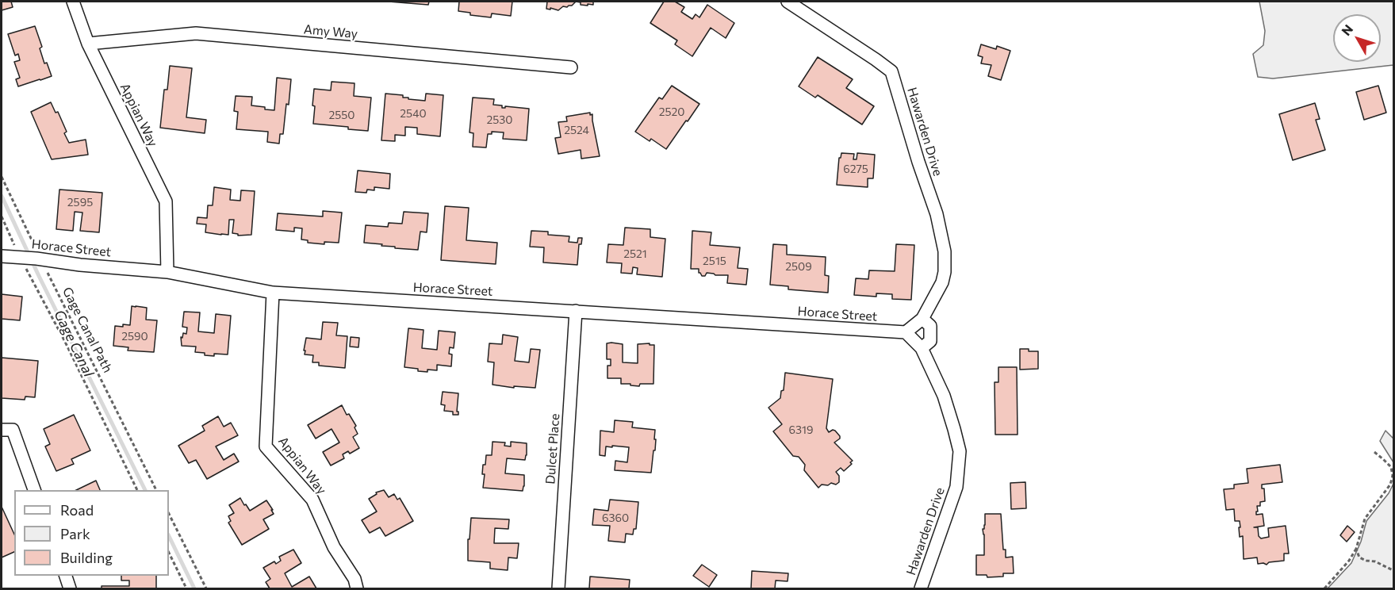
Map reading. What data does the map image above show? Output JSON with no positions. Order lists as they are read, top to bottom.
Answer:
{
  "streets": {
    "street": [
      "Amy Way",
      "Appian Way",
      "Hawarden Drive",
      "Horace Street",
      "Dulcet Place"
    ],
    "path": ["Gage Canal Path"]
  },
  "crossings": [
    ["Amy Way", "Appian Way"],
    ["Appian Way", "Horace Street"],
    ["Hawarden Drive", "Horace Street"],
    ["Horace Street", "Gage Canal Path"],
    ["Horace Street", "Dulcet Place"]
  ],
  "water": ["Gage Canal"],
  "house_numbers": [
    "2520",
    "2540",
    "2550",
    "2530",
    "2524",
    "6275",
    "2595",
    "2521",
    "2515",
    "2509",
    "2590",
    "6319",
    "6360"
  ],
  "legend": ["Road", "Park", "Building"],
  "north": "top left"
}
